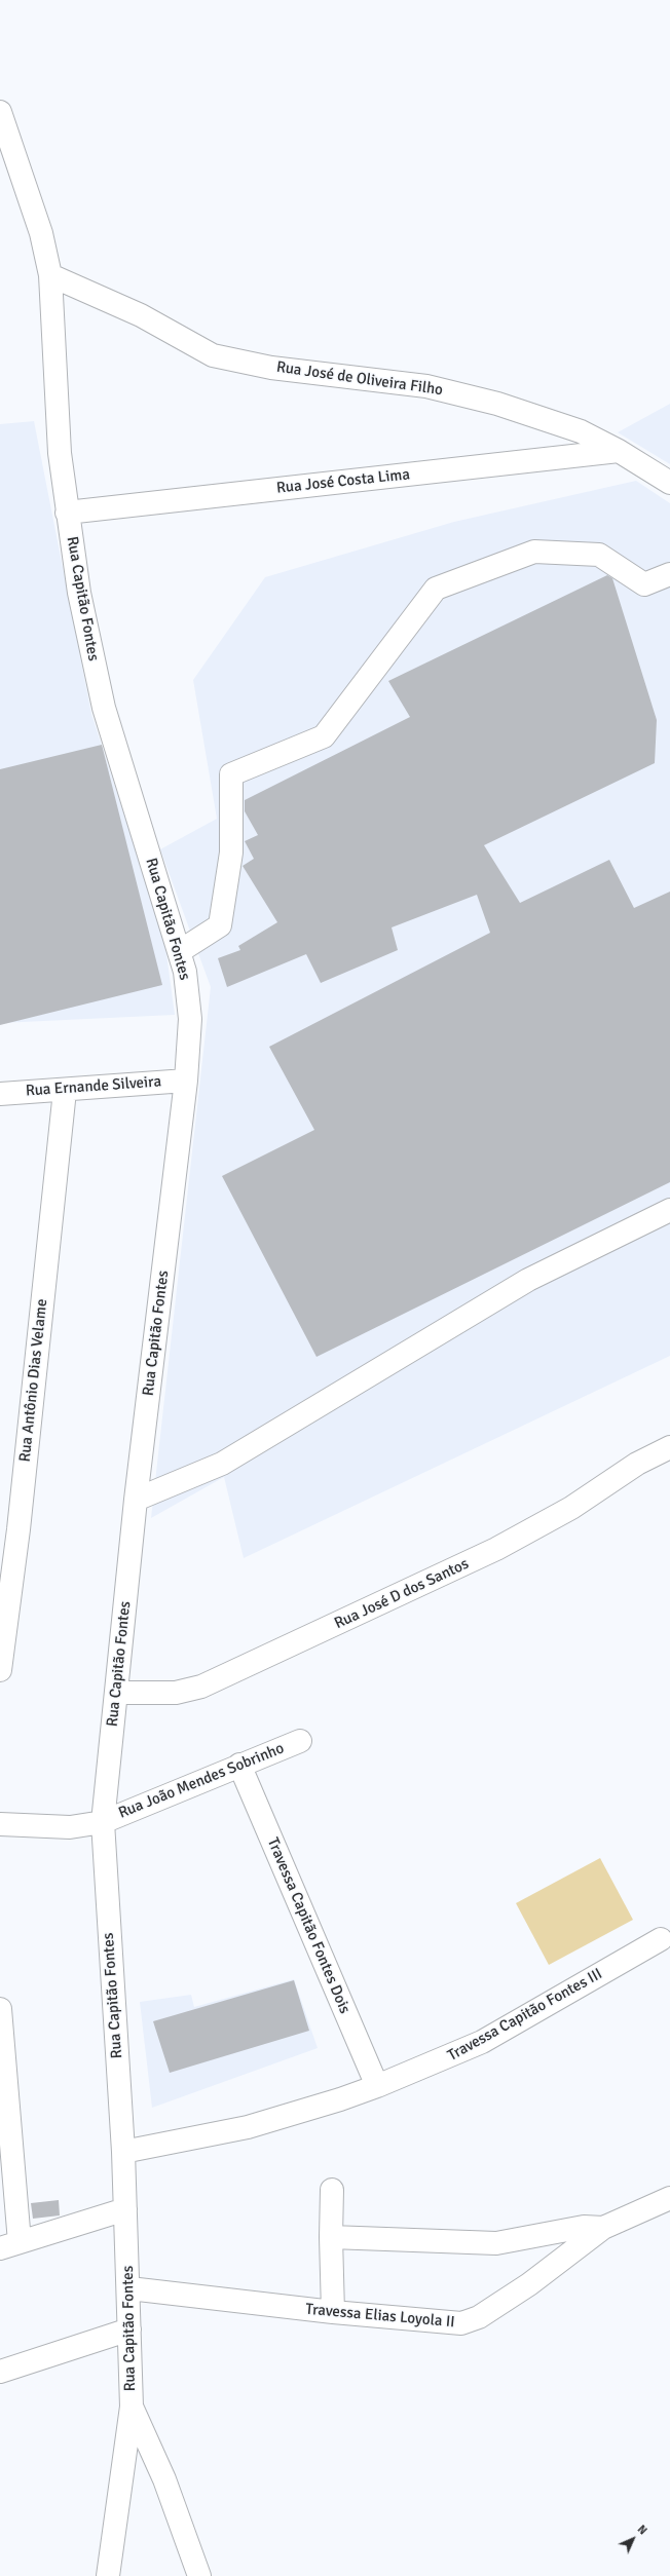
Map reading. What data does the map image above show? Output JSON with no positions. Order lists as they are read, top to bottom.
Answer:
{
  "streets": {
    "street": [
      "Rua José de Oliveira Filho",
      "Rua José Costa Lima",
      "Rua Capitão Fontes",
      "Rua Ernande Silveira",
      "Rua Antônio Dias Velame",
      "Rua José D dos Santos",
      "Rua João Mendes Sobrinho",
      "Travessa Capitão Fontes Dois",
      "Travessa Capitão Fontes III",
      "Travessa Elias Loyola II"
    ]
  },
  "crossings": [
    ["Rua José de Oliveira Filho", "Rua José Costa Lima"],
    ["Rua José de Oliveira Filho", "Rua Capitão Fontes"],
    ["Rua José Costa Lima", "Rua Capitão Fontes"],
    ["Rua Capitão Fontes", "Rua Ernande Silveira"],
    ["Rua Capitão Fontes", "Rua José D dos Santos"],
    ["Rua Capitão Fontes", "Rua João Mendes Sobrinho"],
    ["Rua Capitão Fontes", "Travessa Capitão Fontes III"],
    ["Rua Capitão Fontes", "Travessa Elias Loyola II"],
    ["Rua Ernande Silveira", "Rua Antônio Dias Velame"],
    ["Rua João Mendes Sobrinho", "Travessa Capitão Fontes Dois"],
    ["Travessa Capitão Fontes Dois", "Travessa Capitão Fontes III"]
  ],
  "north": "top right"
}
